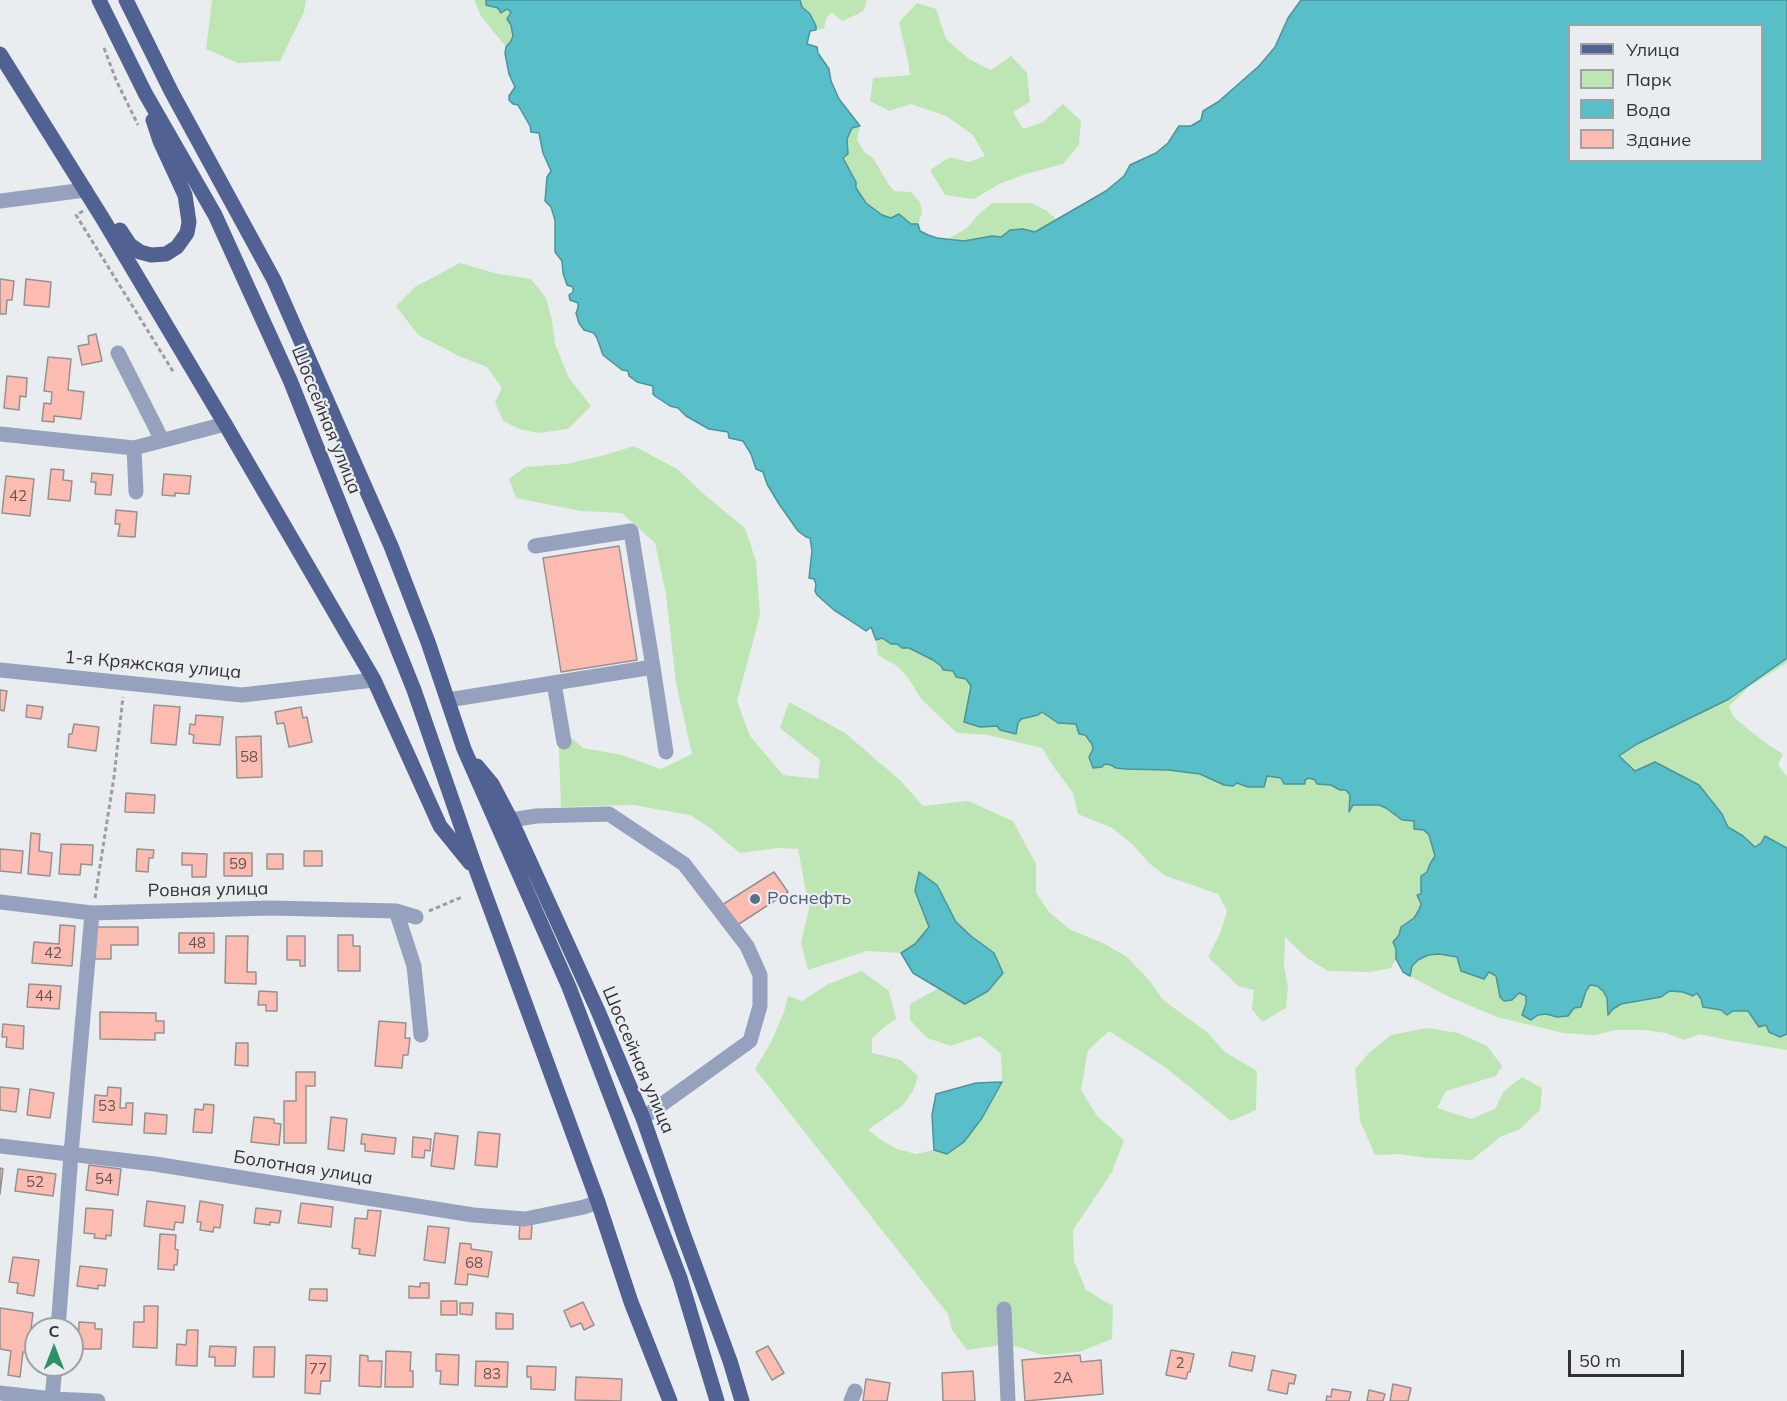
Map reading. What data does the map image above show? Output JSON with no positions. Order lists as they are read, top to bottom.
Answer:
{
  "streets": {
    "main road": ["Шоссейная улица"],
    "street": ["1-я Кряжская улица", "Ровная улица", "Болотная улица"]
  },
  "crossings": [
    ["Шоссейная улица", "1-я Кряжская улица"],
    ["Шоссейная улица", "Болотная улица"]
  ],
  "places": ["Роснефть"],
  "house_numbers": [
    "42",
    "58",
    "59",
    "48",
    "42",
    "44",
    "53",
    "54",
    "52",
    "68",
    "2",
    "77",
    "83",
    "2А"
  ],
  "legend": [
    "Улица",
    "Парк",
    "Вода",
    "Здание"
  ],
  "scale_bar": "50 m",
  "north": "top"
}
